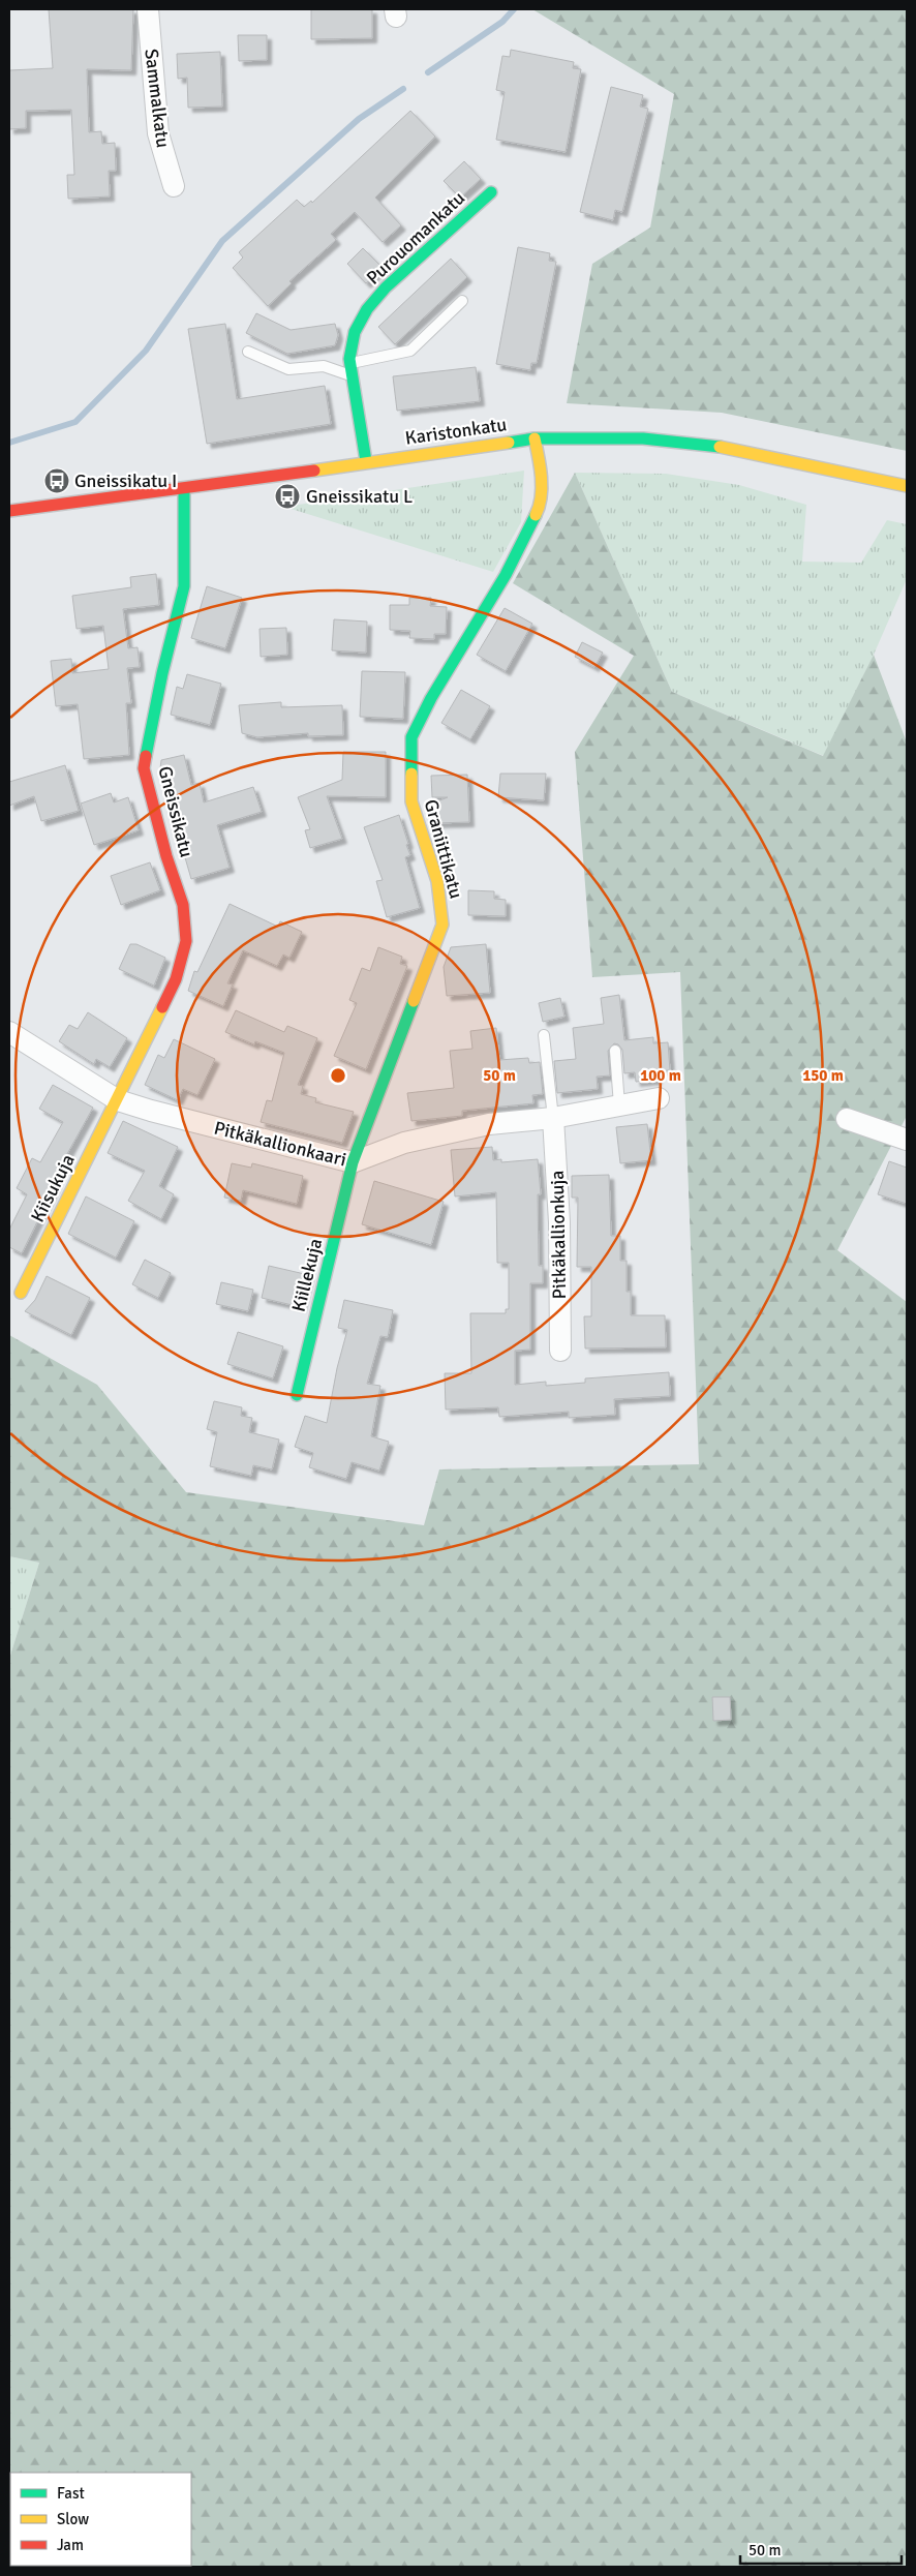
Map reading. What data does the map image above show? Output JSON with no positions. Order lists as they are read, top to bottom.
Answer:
{
  "streets": {
    "street": [
      "Sammalkatu",
      "Purouomankatu",
      "Karistonkatu",
      "Gneissikatu",
      "Graniittikatu",
      "Pitkäkallionkaari",
      "Kiisukuja",
      "Pitkäkallionkuja",
      "Kiillekuja"
    ]
  },
  "crossings": [
    ["Purouomankatu", "Karistonkatu"],
    ["Karistonkatu", "Gneissikatu"],
    ["Karistonkatu", "Graniittikatu"],
    ["Gneissikatu", "Pitkäkallionkaari"],
    ["Gneissikatu", "Kiisukuja"],
    ["Graniittikatu", "Pitkäkallionkaari"],
    ["Graniittikatu", "Kiillekuja"],
    ["Pitkäkallionkaari", "Kiisukuja"],
    ["Pitkäkallionkaari", "Pitkäkallionkuja"],
    ["Pitkäkallionkaari", "Kiillekuja"]
  ],
  "places": {
    "bus stop": ["Gneissikatu I", "Gneissikatu L"]
  },
  "legend": ["Fast", "Slow", "Jam"],
  "scale_bar": "50 m",
  "rings": ["50 m", "100 m", "150 m"]
}
